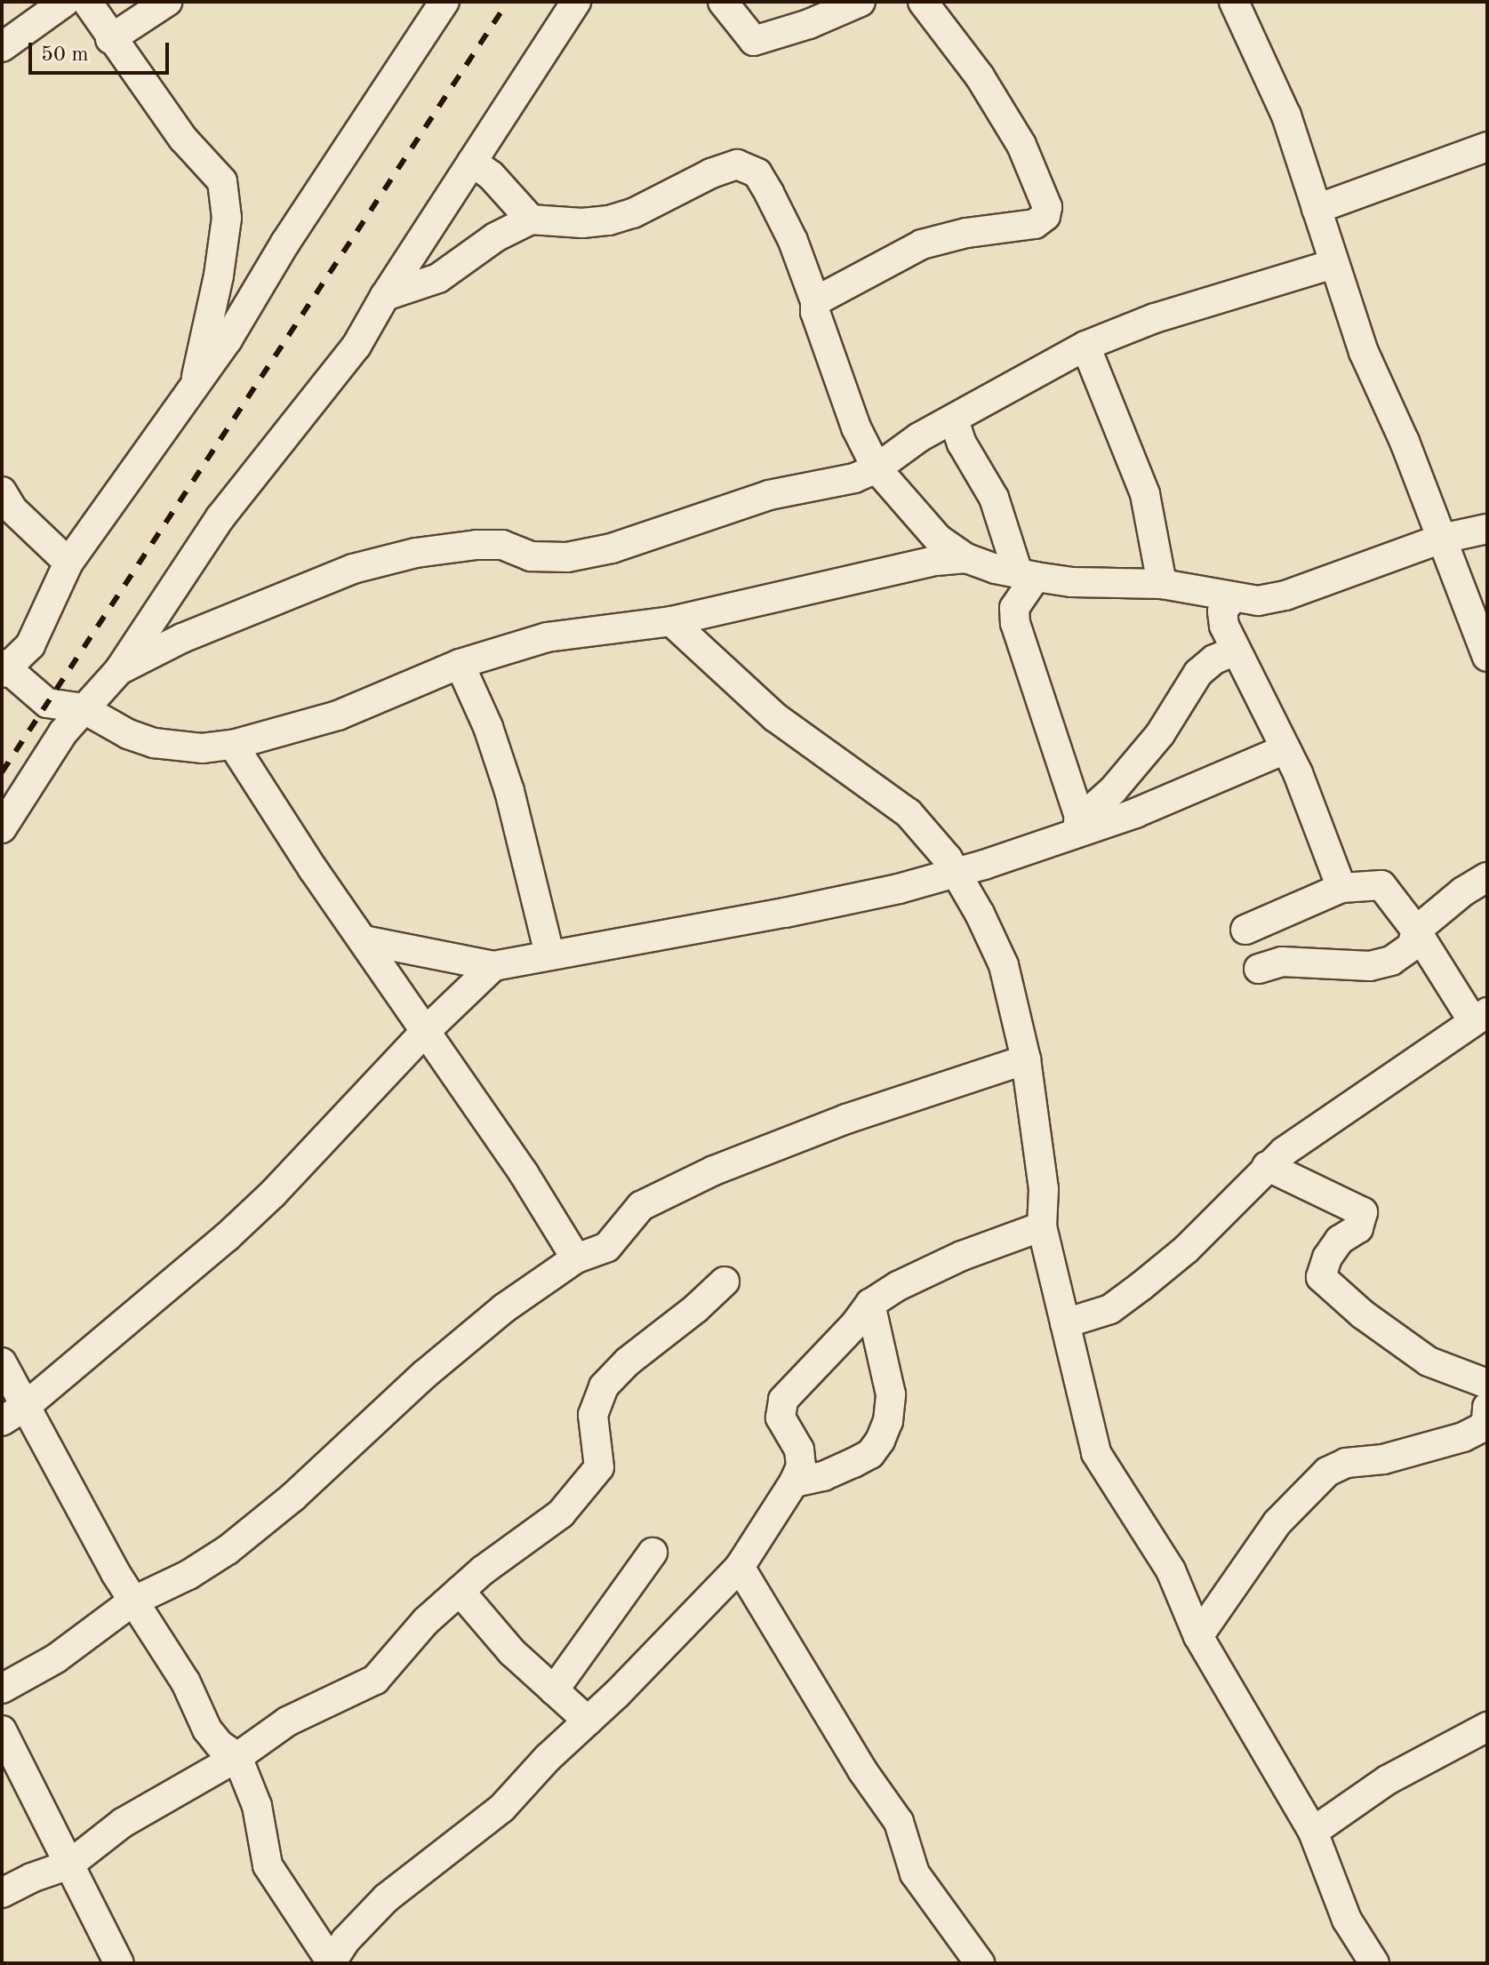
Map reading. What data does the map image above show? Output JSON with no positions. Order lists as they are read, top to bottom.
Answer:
{
  "scale_bar": "50 m"
}
